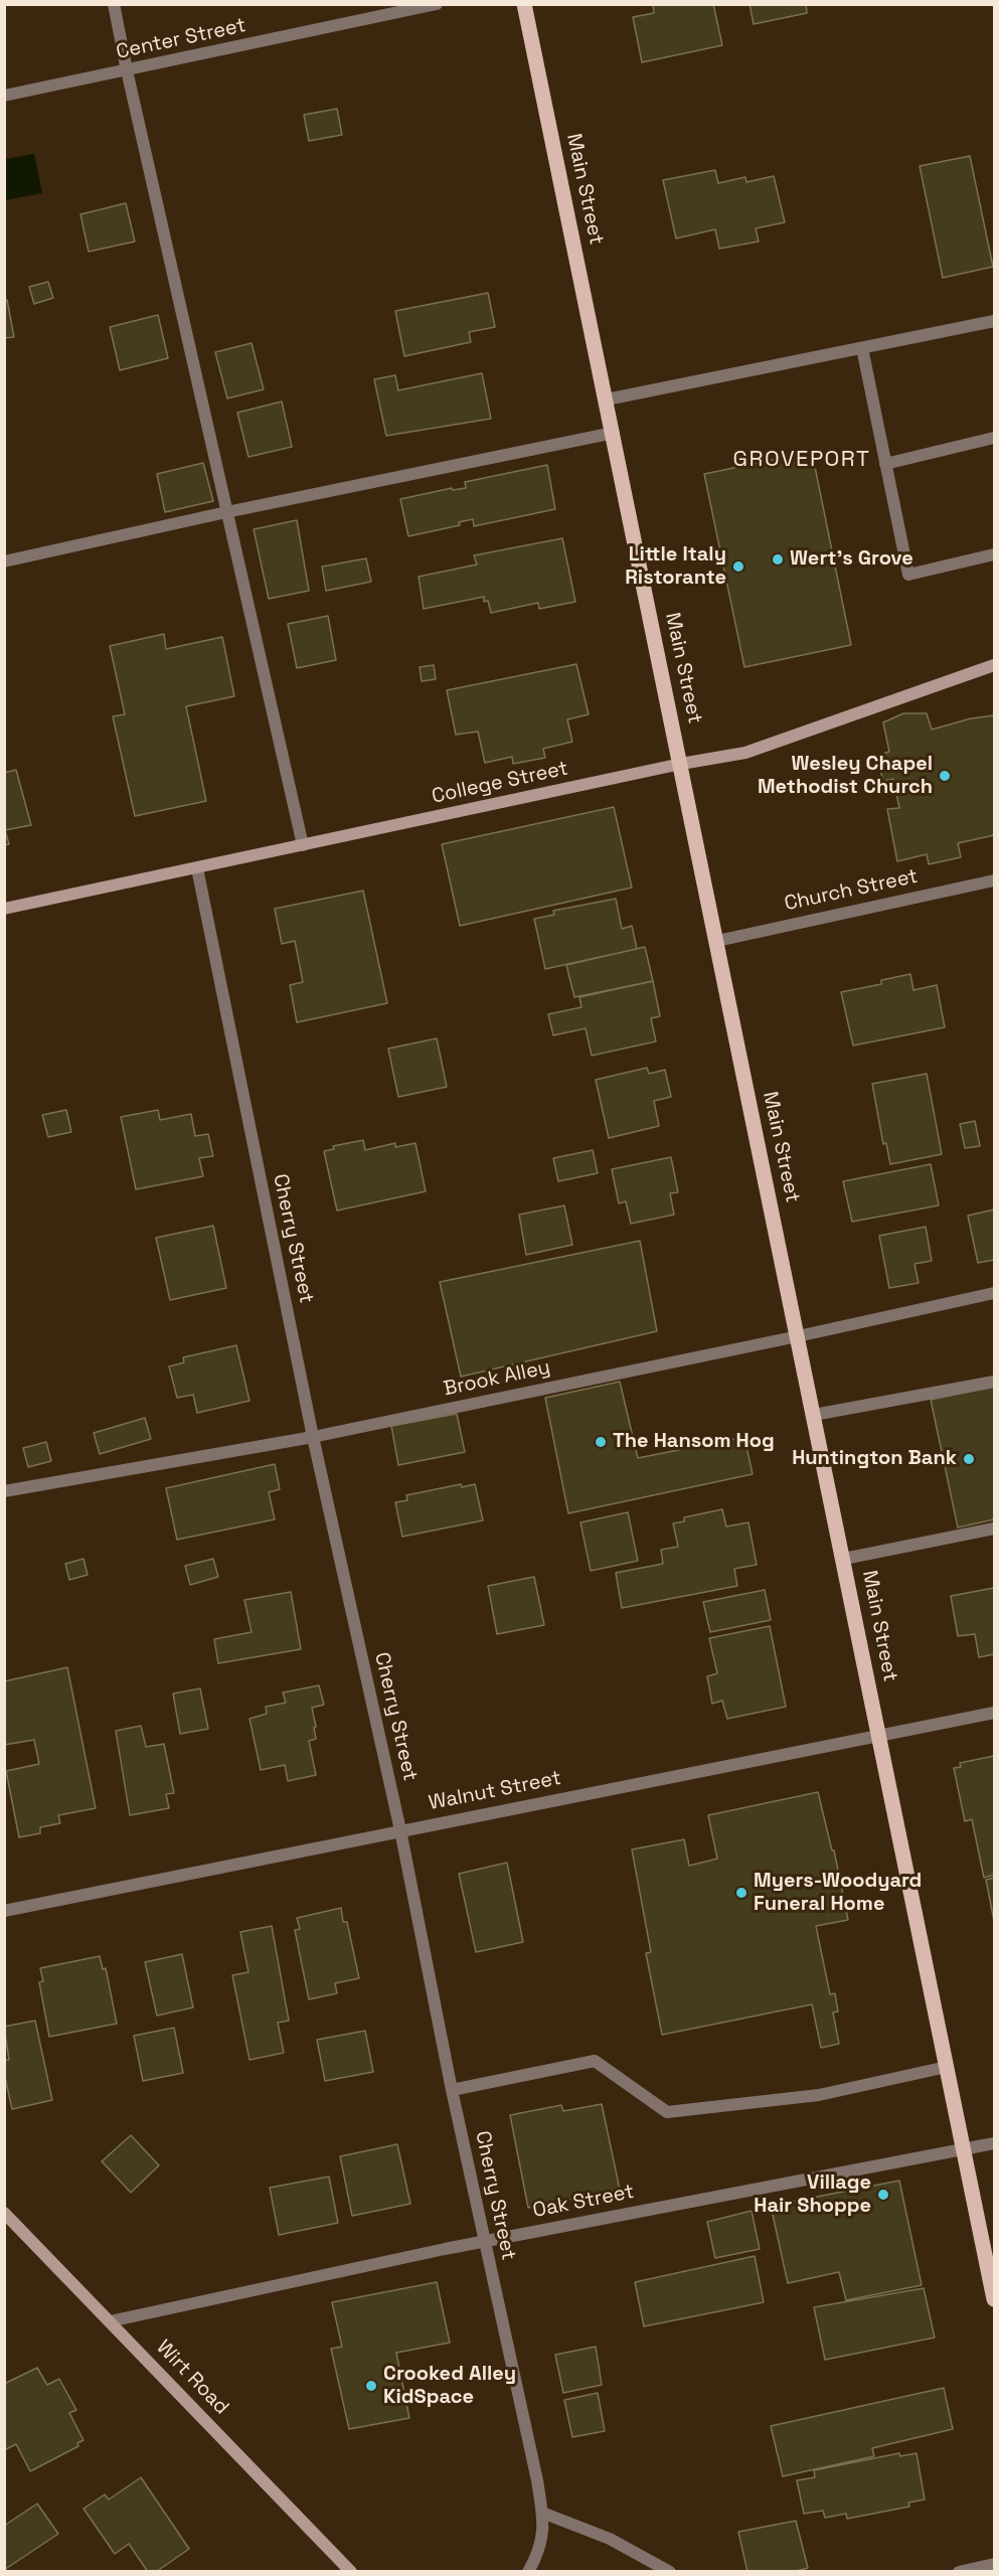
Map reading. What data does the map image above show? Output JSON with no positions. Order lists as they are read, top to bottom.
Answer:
{
  "streets": {
    "main road": ["Main Street"],
    "street": [
      "Center Street",
      "College Street",
      "Church Street",
      "Cherry Street",
      "Brook Alley",
      "Walnut Street",
      "Oak Street",
      "Wirt Road"
    ]
  },
  "crossings": [
    ["Main Street", "College Street"],
    ["Main Street", "Church Street"],
    ["Main Street", "Brook Alley"],
    ["Main Street", "Walnut Street"],
    ["Main Street", "Oak Street"],
    ["College Street", "Cherry Street"],
    ["Cherry Street", "Brook Alley"],
    ["Cherry Street", "Walnut Street"],
    ["Cherry Street", "Oak Street"],
    ["Oak Street", "Wirt Road"]
  ],
  "districts": ["GROVEPORT"],
  "places": [
    "Wert's Grove",
    "Little Italy Ristorante",
    "Wesley Chapel Methodist Church",
    "The Hansom Hog",
    "Huntington Bank",
    "Myers-Woodyard Funeral Home",
    "Village Hair Shoppe",
    "Crooked Alley KidSpace"
  ]
}
